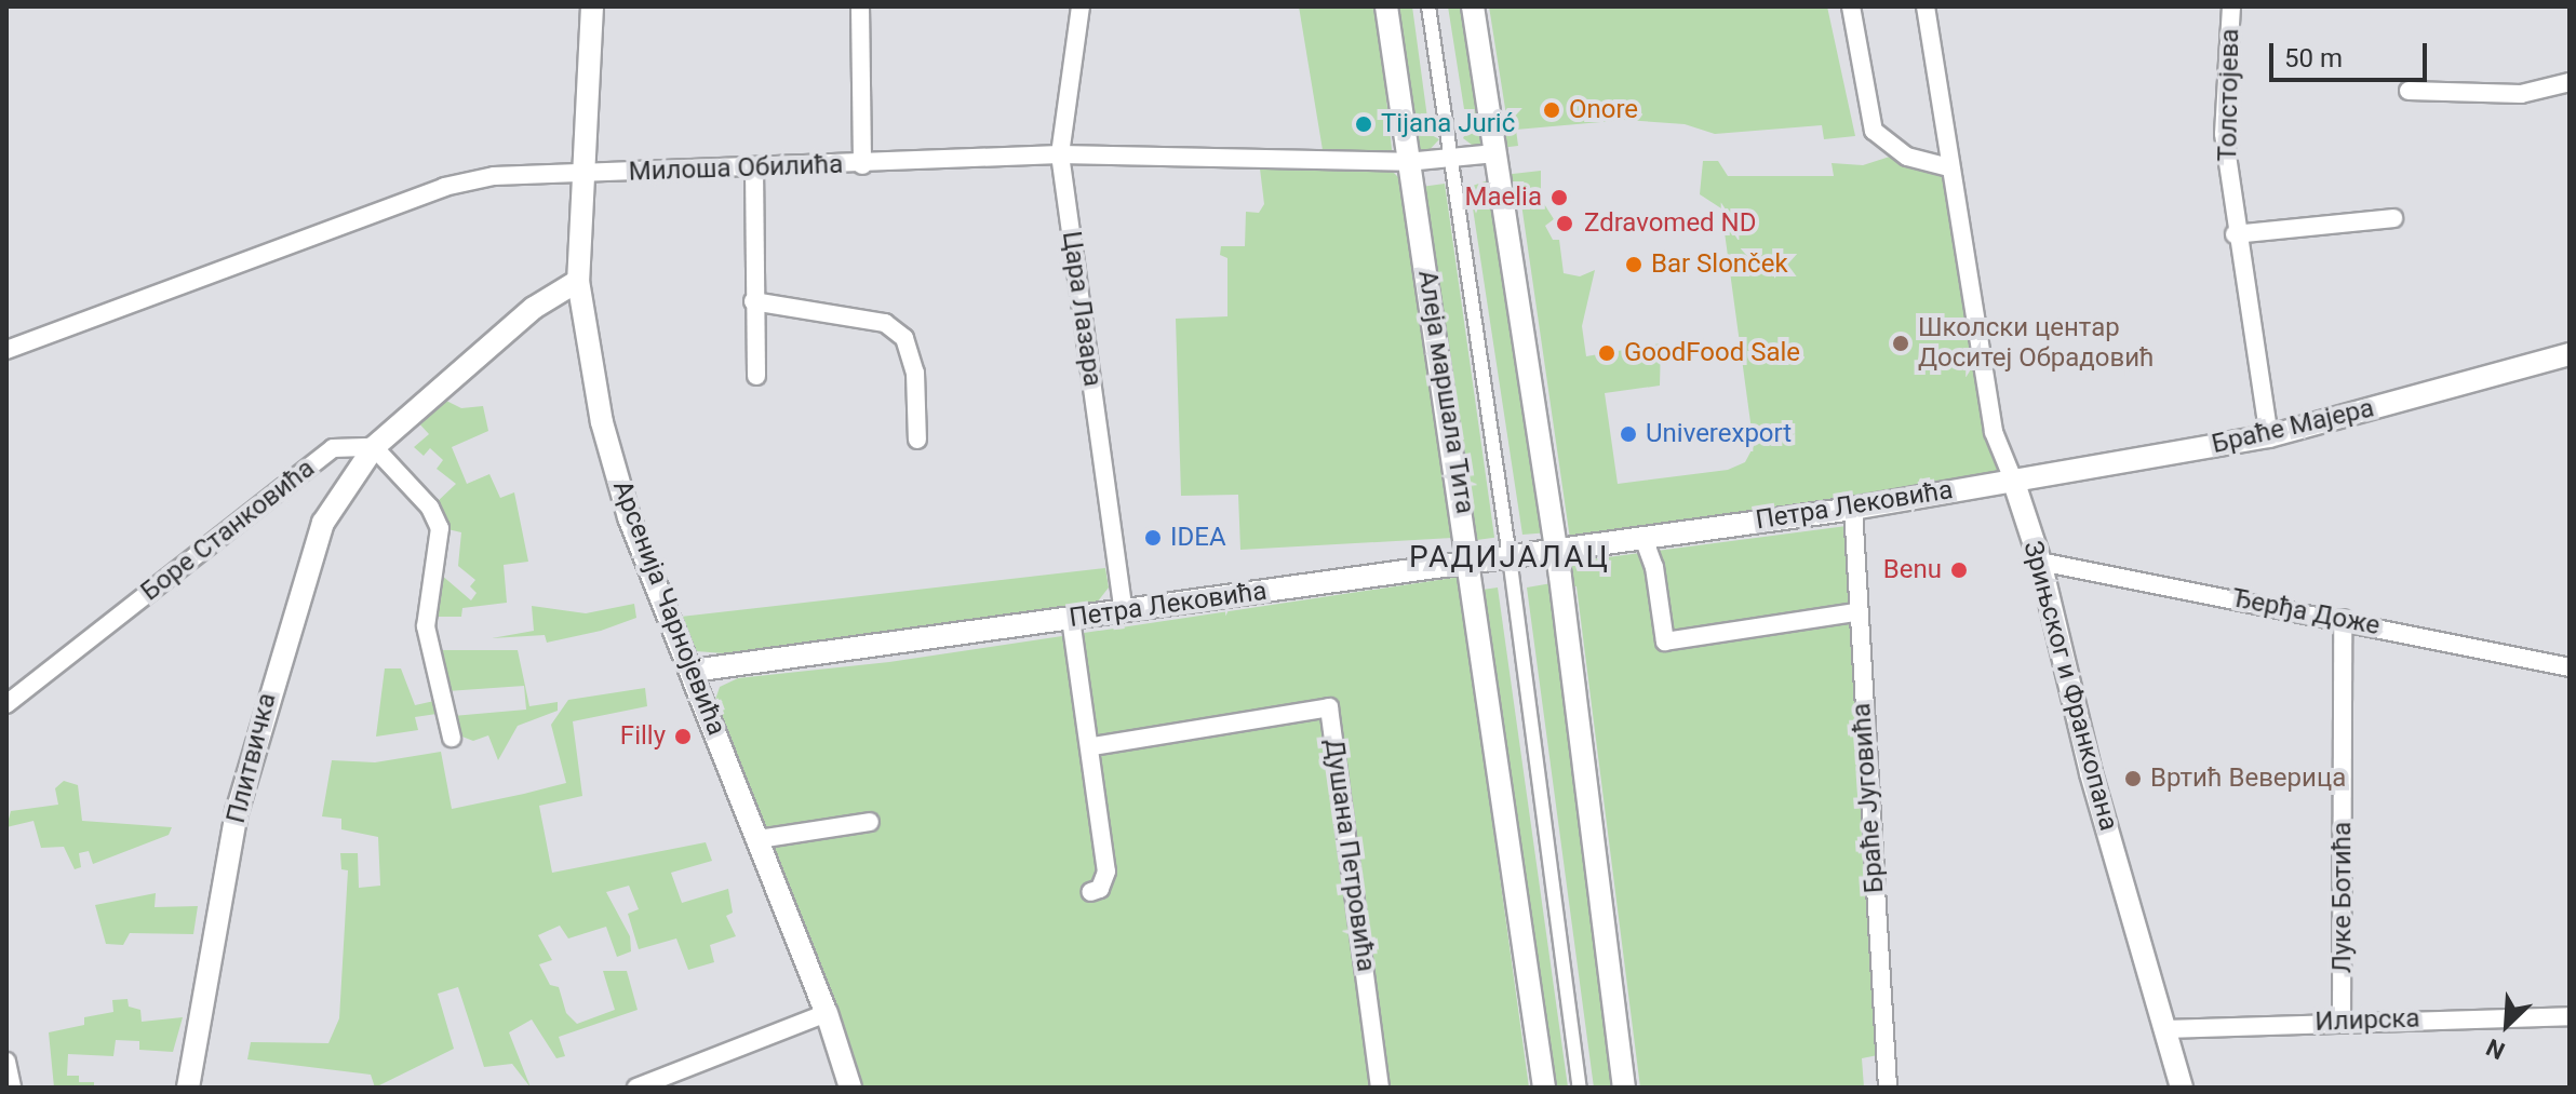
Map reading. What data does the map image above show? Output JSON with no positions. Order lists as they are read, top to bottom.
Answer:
{
  "streets": {
    "street": [
      "Толстојева",
      "Милоша Обилића",
      "Цара Лазара",
      "Алеја маршала Тита",
      "Браће Мајера",
      "Петра Лековића",
      "Боре Станковића",
      "Арсенија Чарнојевића",
      "Ђерђа Доже",
      "Зрињског и Франкопана",
      "Плитвичка",
      "Браће Југовића",
      "Душана Петровића",
      "Луке Ботића",
      "Илирска"
    ]
  },
  "crossings": [
    ["Толстојева", "Браће Мајера"],
    ["Милоша Обилића", "Цара Лазара"],
    ["Милоша Обилића", "Алеја маршала Тита"],
    ["Милоша Обилића", "Арсенија Чарнојевића"],
    ["Цара Лазара", "Петра Лековића"],
    ["Алеја маршала Тита", "Петра Лековића"],
    ["Браће Мајера", "Петра Лековића"],
    ["Браће Мајера", "Зрињског и Франкопана"],
    ["Петра Лековића", "Арсенија Чарнојевића"],
    ["Петра Лековића", "Зрињског и Франкопана"],
    ["Петра Лековића", "Браће Југовића"],
    ["Боре Станковића", "Плитвичка"],
    ["Ђерђа Доже", "Зрињског и Франкопана"],
    ["Ђерђа Доже", "Луке Ботића"],
    ["Зрињског и Франкопана", "Илирска"],
    ["Луке Ботића", "Илирска"]
  ],
  "districts": ["РАДИЈАЛАЦ"],
  "places": [
    "Onore",
    "Tijana Jurić",
    "Maelia",
    "Zdravomed ND",
    "Bar Slonček",
    "Школски центар Доситеј Обрадовић",
    "GoodFood Sale",
    "Univerexport",
    "IDEA",
    "Benu",
    "Filly",
    "Вртић Веверица"
  ],
  "scale_bar": "50 m",
  "north": "bottom left"
}
